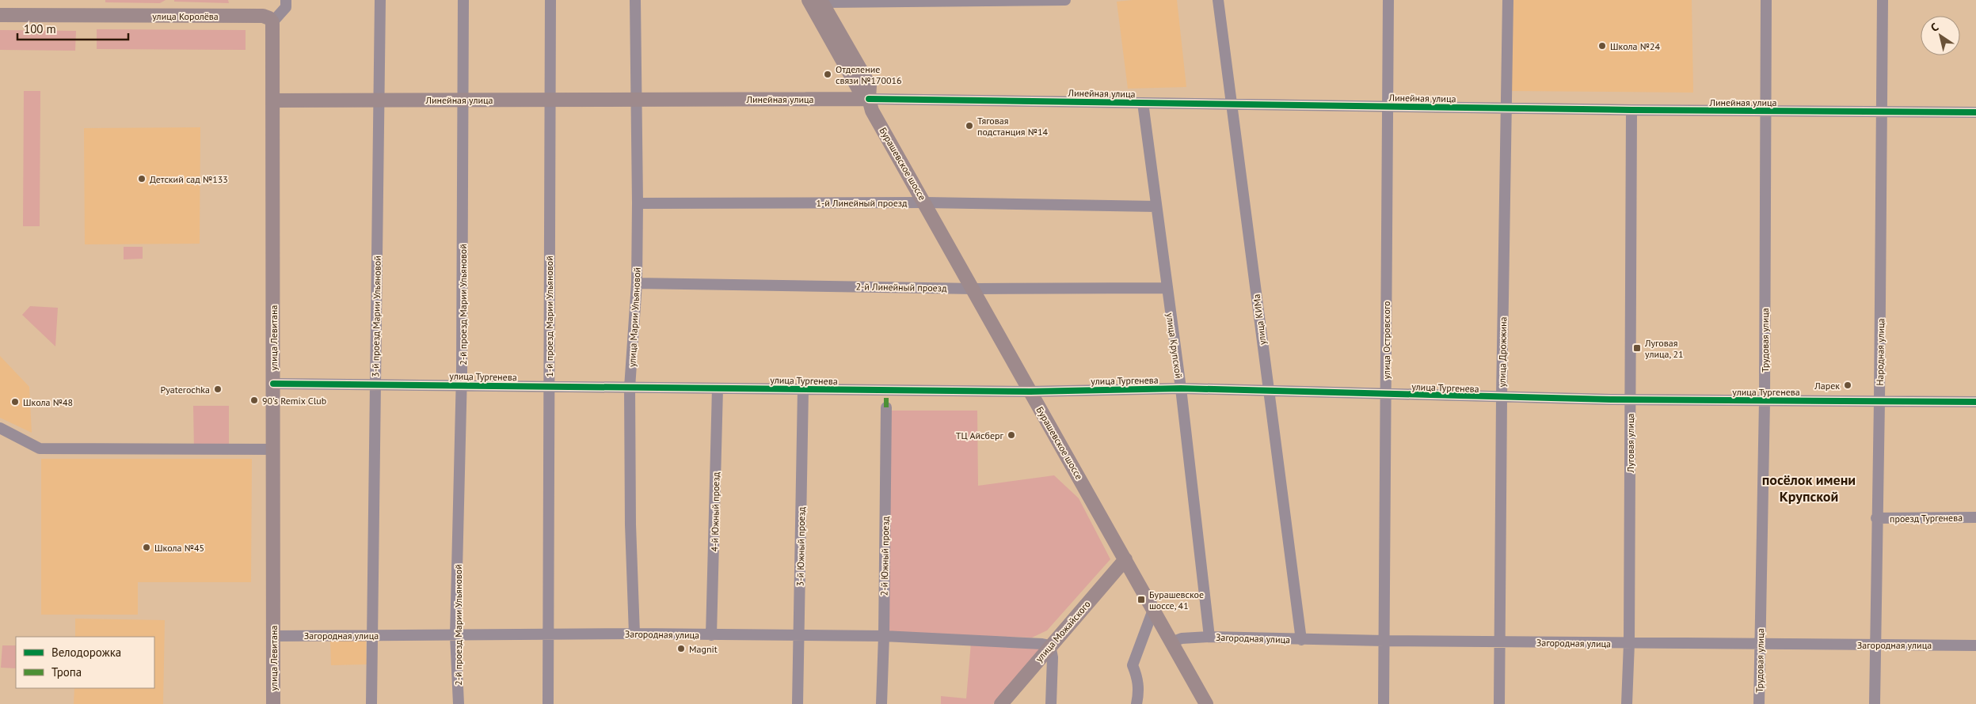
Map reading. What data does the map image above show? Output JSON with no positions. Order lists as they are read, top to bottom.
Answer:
{
  "streets": {
    "main road": [
      "улица Королёва",
      "Линейная улица",
      "Бурашевское шоссе",
      "улица Левитана",
      "улица Можайского"
    ],
    "street": [
      "1-й Линейный проезд",
      "2-й Линейный проезд",
      "2-й проезд Марии Ульяновой",
      "3-й проезд Марии Ульяновой",
      "1-й проезд Марии Ульяновой",
      "улица Марии Ульяновой",
      "улица КИМа",
      "улица Островского",
      "Трудовая улица",
      "улица Крупской",
      "улица Дрожжина",
      "Народная улица",
      "улица Тургенева",
      "Луговая улица",
      "4-й Южный проезд",
      "проезд Тургенева",
      "3-й Южный проезд",
      "2-й Южный проезд",
      "Загородная улица"
    ]
  },
  "crossings": [
    ["улица Королёва", "улица Левитана"],
    ["Линейная улица", "Бурашевское шоссе"],
    ["Линейная улица", "2-й проезд Марии Ульяновой"],
    ["Линейная улица", "3-й проезд Марии Ульяновой"],
    ["Линейная улица", "1-й проезд Марии Ульяновой"],
    ["Линейная улица", "улица Марии Ульяновой"],
    ["Линейная улица", "улица КИМа"],
    ["Линейная улица", "улица Левитана"],
    ["Линейная улица", "улица Островского"],
    ["Линейная улица", "Трудовая улица"],
    ["Линейная улица", "улица Крупской"],
    ["Линейная улица", "улица Дрожжина"],
    ["Линейная улица", "Народная улица"],
    ["Линейная улица", "Луговая улица"],
    ["Бурашевское шоссе", "1-й Линейный проезд"],
    ["Бурашевское шоссе", "2-й Линейный проезд"],
    ["Бурашевское шоссе", "улица Тургенева"],
    ["Бурашевское шоссе", "улица Можайского"],
    ["Бурашевское шоссе", "Загородная улица"],
    ["1-й Линейный проезд", "улица Марии Ульяновой"],
    ["1-й Линейный проезд", "улица Крупской"],
    ["2-й Линейный проезд", "улица Марии Ульяновой"],
    ["2-й Линейный проезд", "улица Крупской"],
    ["2-й проезд Марии Ульяновой", "улица Тургенева"],
    ["2-й проезд Марии Ульяновой", "Загородная улица"],
    ["3-й проезд Марии Ульяновой", "улица Тургенева"],
    ["3-й проезд Марии Ульяновой", "Загородная улица"],
    ["1-й проезд Марии Ульяновой", "улица Тургенева"],
    ["1-й проезд Марии Ульяновой", "Загородная улица"],
    ["улица Марии Ульяновой", "улица Тургенева"],
    ["улица Марии Ульяновой", "Загородная улица"],
    ["улица КИМа", "улица Тургенева"],
    ["улица КИМа", "Загородная улица"],
    ["улица Левитана", "улица Тургенева"],
    ["улица Левитана", "Загородная улица"],
    ["улица Островского", "улица Тургенева"],
    ["улица Островского", "Загородная улица"],
    ["Трудовая улица", "улица Тургенева"],
    ["Трудовая улица", "Загородная улица"],
    ["улица Крупской", "улица Тургенева"],
    ["улица Крупской", "Загородная улица"],
    ["улица Дрожжина", "улица Тургенева"],
    ["улица Дрожжина", "Загородная улица"],
    ["Народная улица", "улица Тургенева"],
    ["Народная улица", "проезд Тургенева"],
    ["Народная улица", "Загородная улица"],
    ["улица Тургенева", "Луговая улица"],
    ["улица Тургенева", "4-й Южный проезд"],
    ["улица Тургенева", "3-й Южный проезд"],
    ["Луговая улица", "Загородная улица"],
    ["4-й Южный проезд", "Загородная улица"],
    ["3-й Южный проезд", "Загородная улица"],
    ["2-й Южный проезд", "Загородная улица"],
    ["улица Можайского", "Загородная улица"]
  ],
  "districts": ["посёлок имени Крупской"],
  "places": {
    "other": [
      "Школа №24",
      "Отделение связи №170016",
      "Тяговая подстанция №14",
      "Детский сад №133",
      "Ларек",
      "Pyaterochka",
      "90's Remix Club",
      "Школа №48",
      "ТЦ Айсберг",
      "Школа №45",
      "Magnit"
    ],
    "transit": ["Луговая улица, 21", "Бурашевское шоссе, 41"]
  },
  "legend": ["Велодорожка", "Тропа"],
  "scale_bar": "100 m",
  "north": "top left"
}
